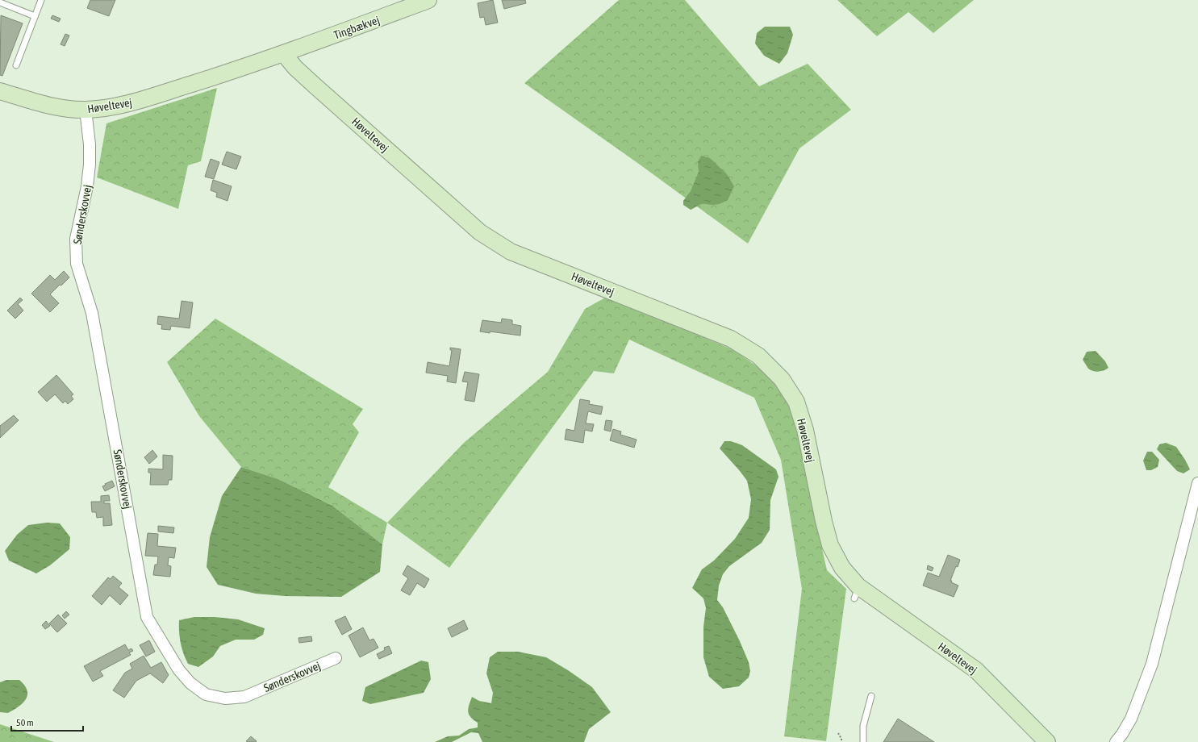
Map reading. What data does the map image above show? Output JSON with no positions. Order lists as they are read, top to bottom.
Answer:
{
  "streets": {
    "street": ["Tingbækvej", "Høveltevej", "Sønderskovvej"]
  },
  "crossings": [
    ["Tingbækvej", "Høveltevej"],
    ["Høveltevej", "Sønderskovvej"]
  ],
  "scale_bar": "50 m"
}
